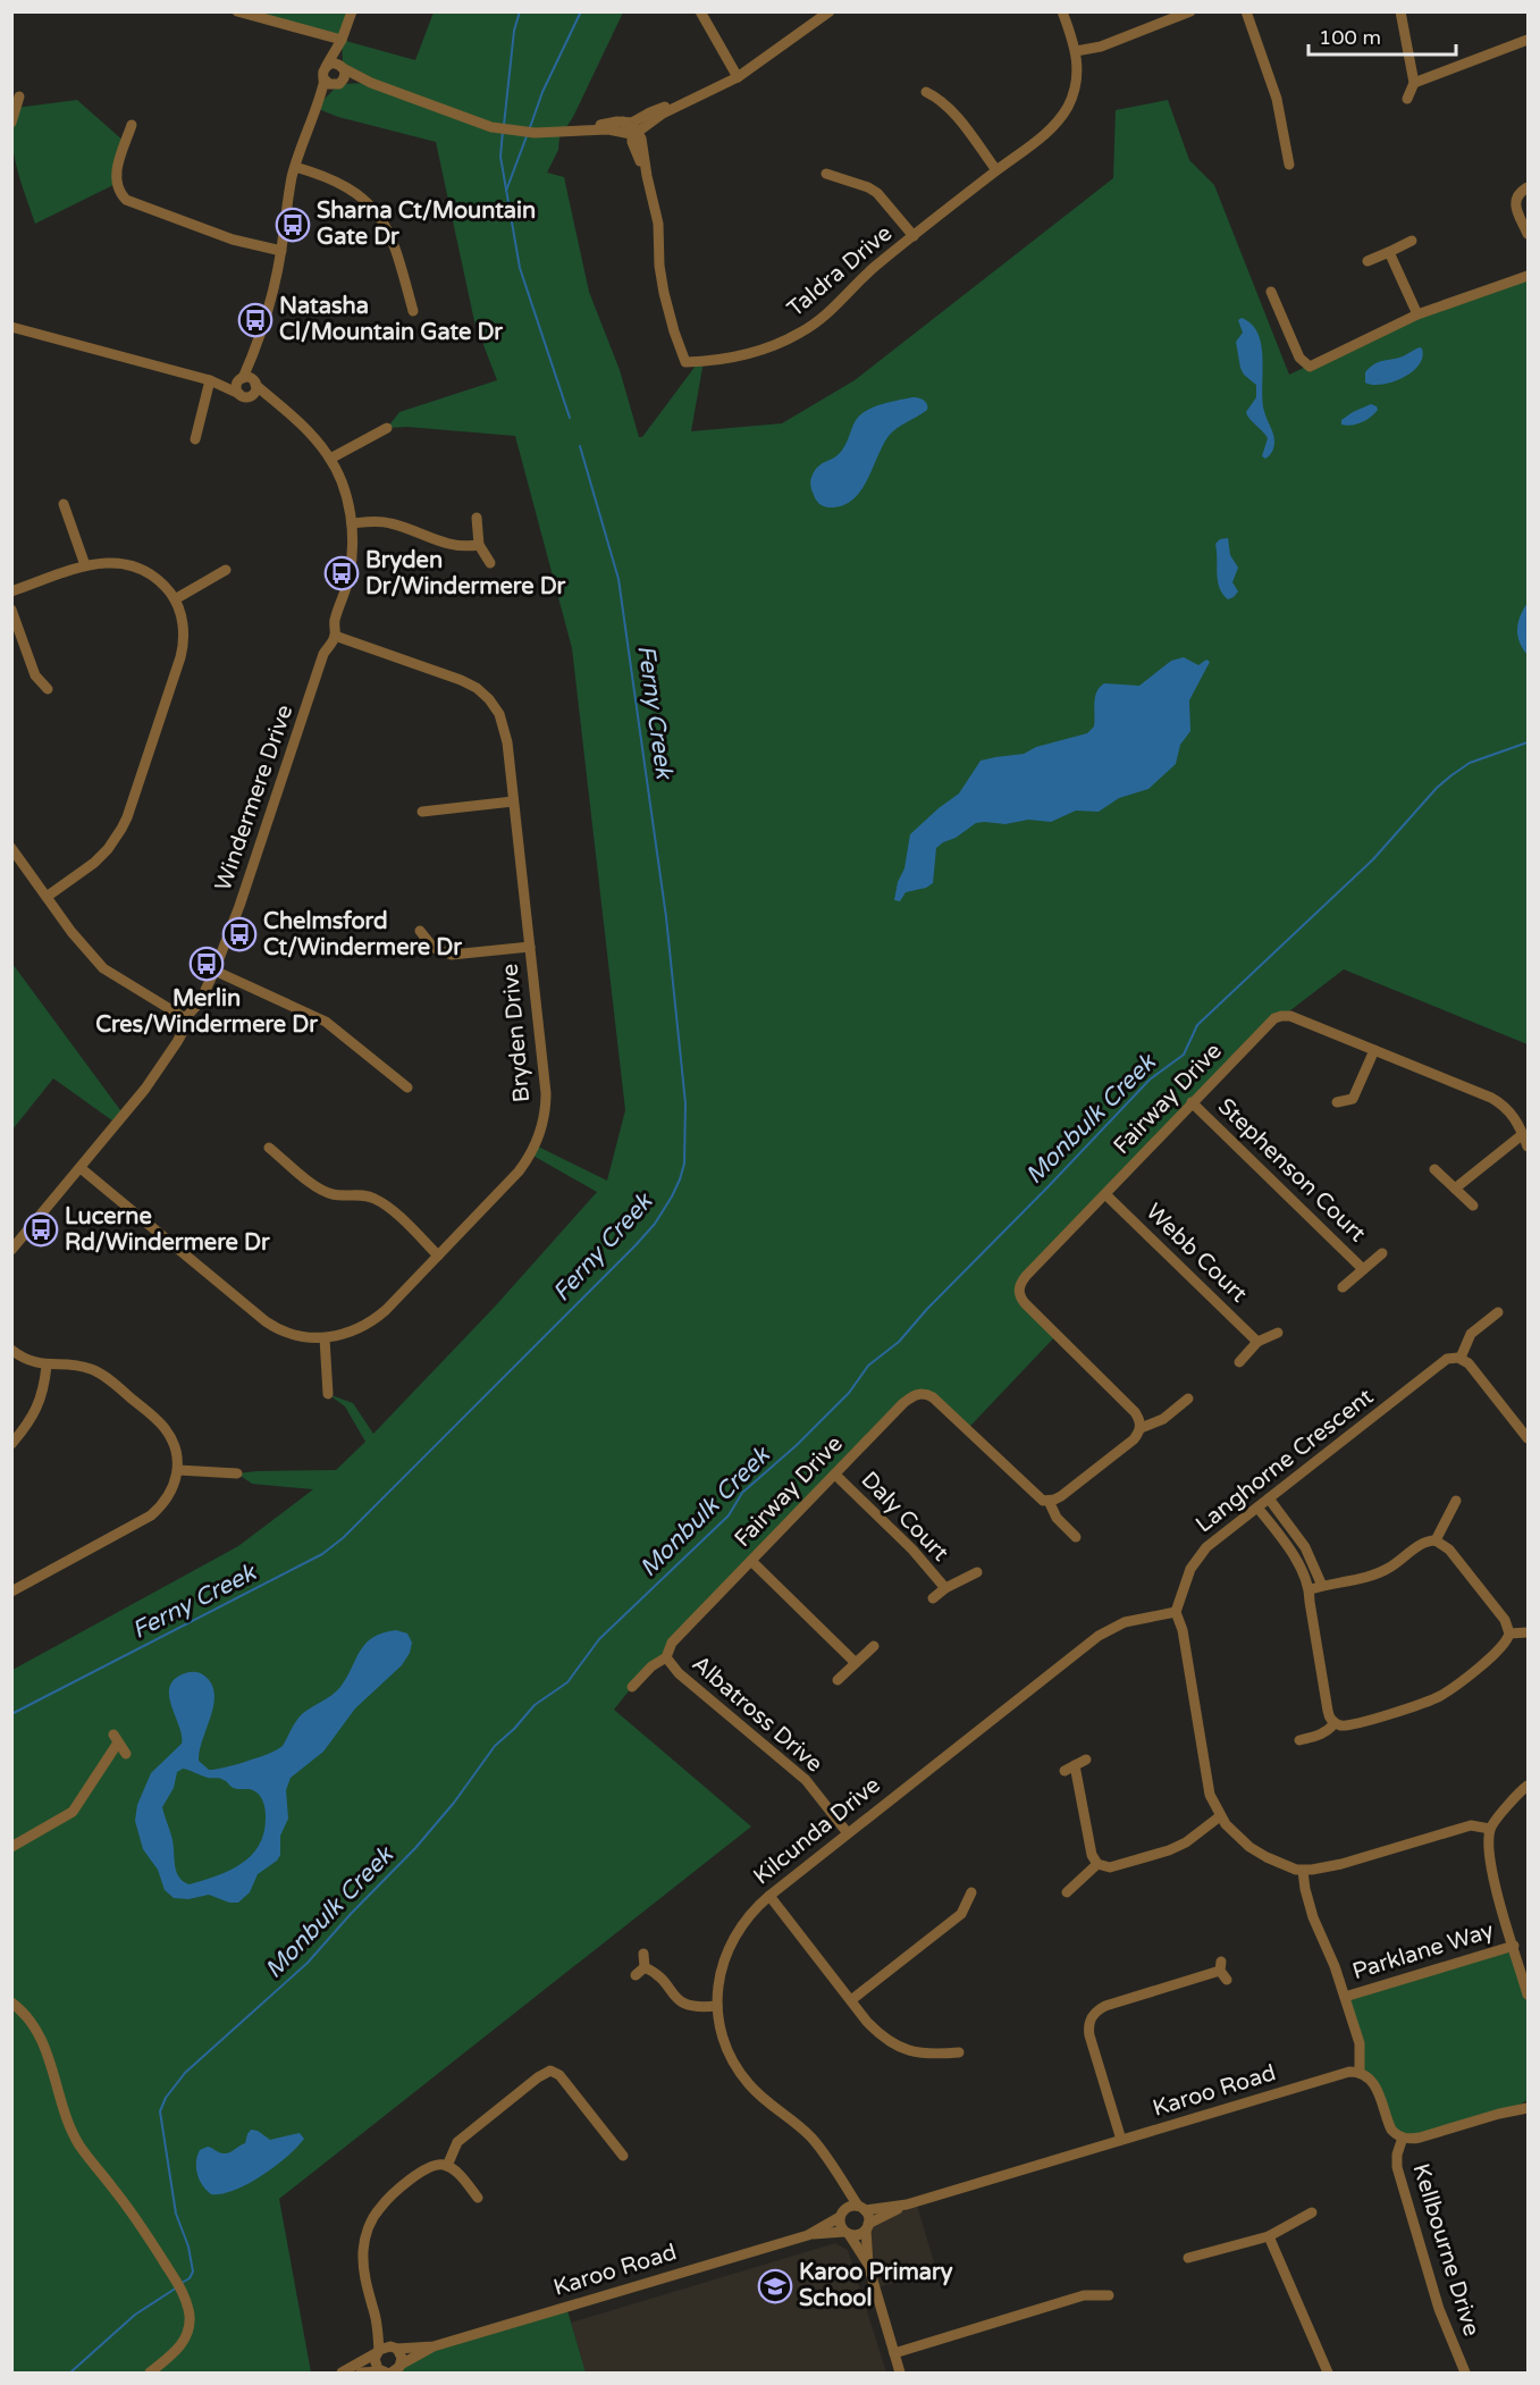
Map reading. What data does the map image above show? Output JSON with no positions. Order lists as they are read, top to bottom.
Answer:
{
  "streets": {
    "street": [
      "Taldra Drive",
      "Windermere Drive",
      "Bryden Drive",
      "Fairway Drive",
      "Stephenson Court",
      "Webb Court",
      "Langhorne Crescent",
      "Daly Court",
      "Albatross Drive",
      "Kilcunda Drive",
      "Parklane Way",
      "Karoo Road",
      "Kellbourne Drive"
    ]
  },
  "crossings": [
    ["Windermere Drive", "Bryden Drive"],
    ["Fairway Drive", "Stephenson Court"],
    ["Fairway Drive", "Webb Court"],
    ["Fairway Drive", "Daly Court"],
    ["Fairway Drive", "Albatross Drive"],
    ["Langhorne Crescent", "Kilcunda Drive"],
    ["Albatross Drive", "Kilcunda Drive"],
    ["Kilcunda Drive", "Karoo Road"]
  ],
  "water": ["Ferny Creek", "Monbulk Creek"],
  "places": {
    "bus stop": [
      "Sharna Ct/Mountain Gate Dr",
      "Natasha Cl/Mountain Gate Dr",
      "Bryden Dr/Windermere Dr",
      "Chelmsford Ct/Windermere Dr",
      "Merlin Cres/Windermere Dr",
      "Lucerne Rd/Windermere Dr"
    ],
    "school or university": ["Karoo Primary School"]
  },
  "scale_bar": "100 m"
}
